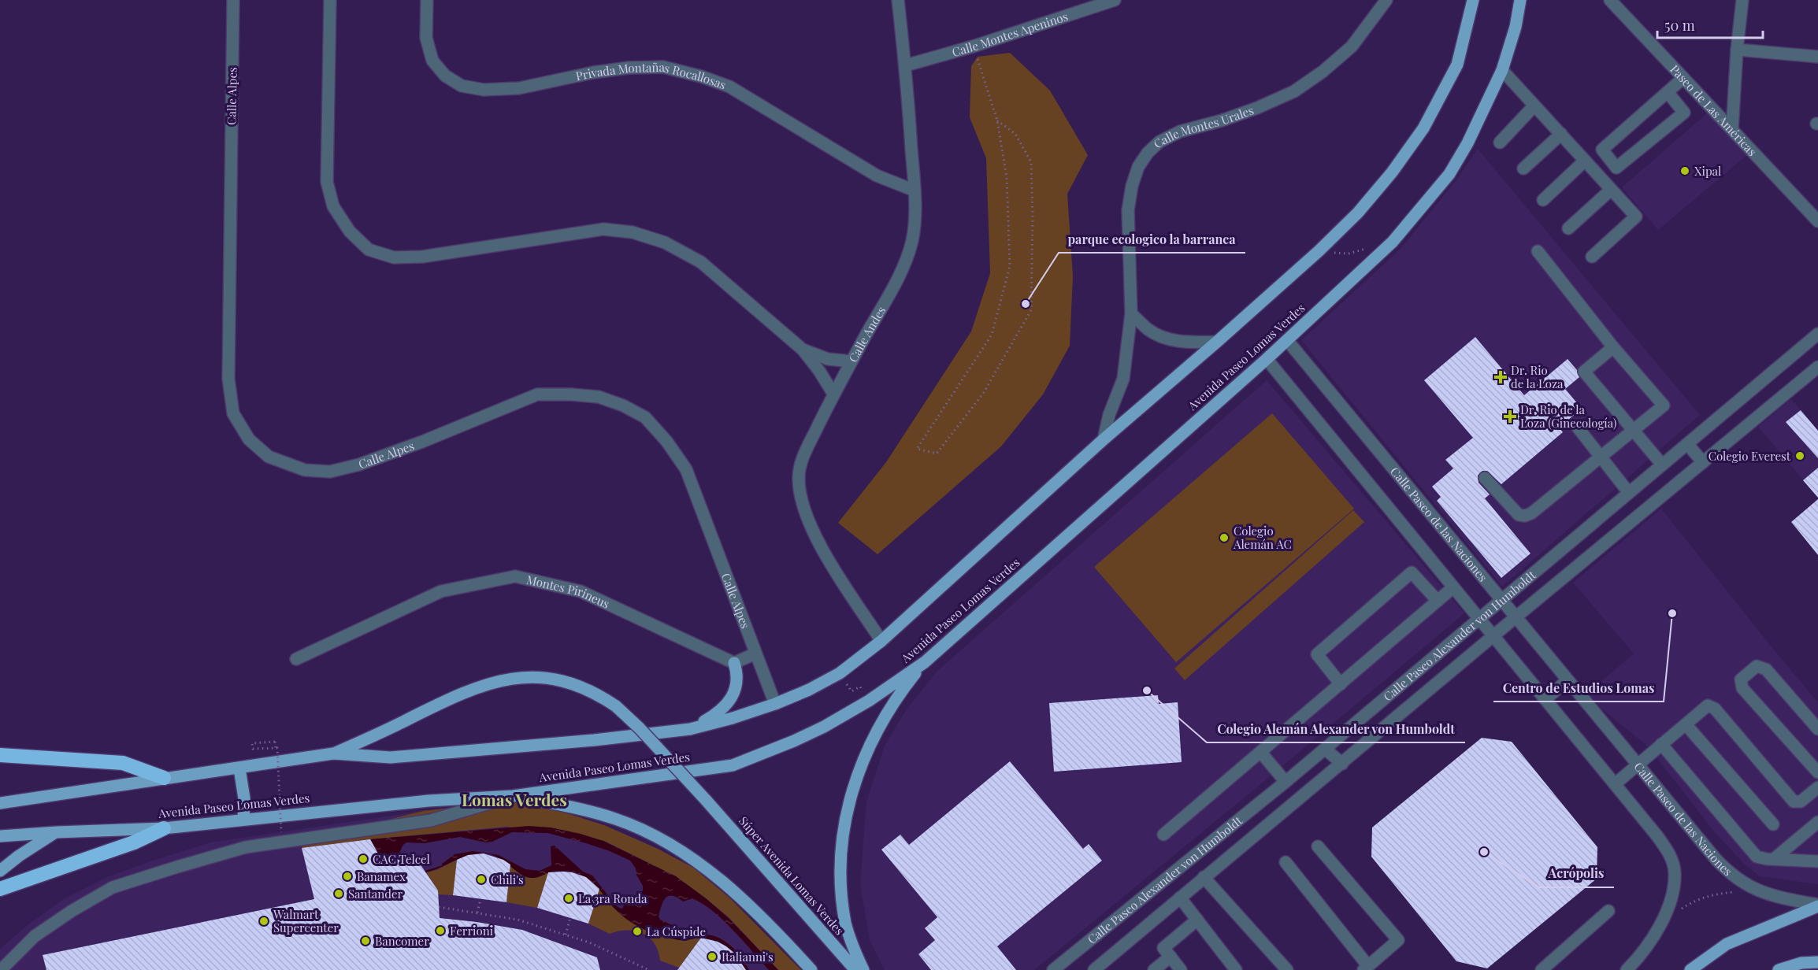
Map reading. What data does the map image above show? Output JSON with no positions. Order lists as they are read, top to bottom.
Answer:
{
  "streets": {
    "main road": ["Avenida Paseo Lomas Verdes", "Súper Avenida Lomas Verdes"],
    "street": [
      "Calle Montes Apeninos",
      "Privada Montañas Rocallosas",
      "Calle Alpes",
      "Paseo de Las Américas",
      "Calle Montes Urales",
      "Calle Andes",
      "Calle Paseo de las Naciones",
      "Montes Pirineus",
      "Calle Paseo Alexander von Humboldt"
    ]
  },
  "crossings": [
    ["Calle Montes Apeninos", "Calle Andes"],
    ["Privada Montañas Rocallosas", "Calle Andes"],
    ["Avenida Paseo Lomas Verdes", "Calle Paseo de las Naciones"],
    ["Calle Paseo de las Naciones", "Calle Paseo Alexander von Humboldt"]
  ],
  "districts": ["Lomas Verdes"],
  "places": {
    "other": [
      "Xipal",
      "parque ecologico la barranca",
      "Colegio Everest",
      "Colegio Alemán AC",
      "Centro de Estudios Lomas",
      "Colegio Alemán Alexander von Humboldt",
      "Acrópolis",
      "CAC Telcel",
      "Banamex",
      "Chili's",
      "Santander",
      "La 3ra Ronda",
      "Walmart Supercenter",
      "Ferrioni",
      "La Cúspide",
      "Bancomer",
      "Italianni's"
    ],
    "health": ["Dr. Rio de la Loza", "Dr. Rio de la Loza (Ginecología)"]
  },
  "scale_bar": "50 m"
}
